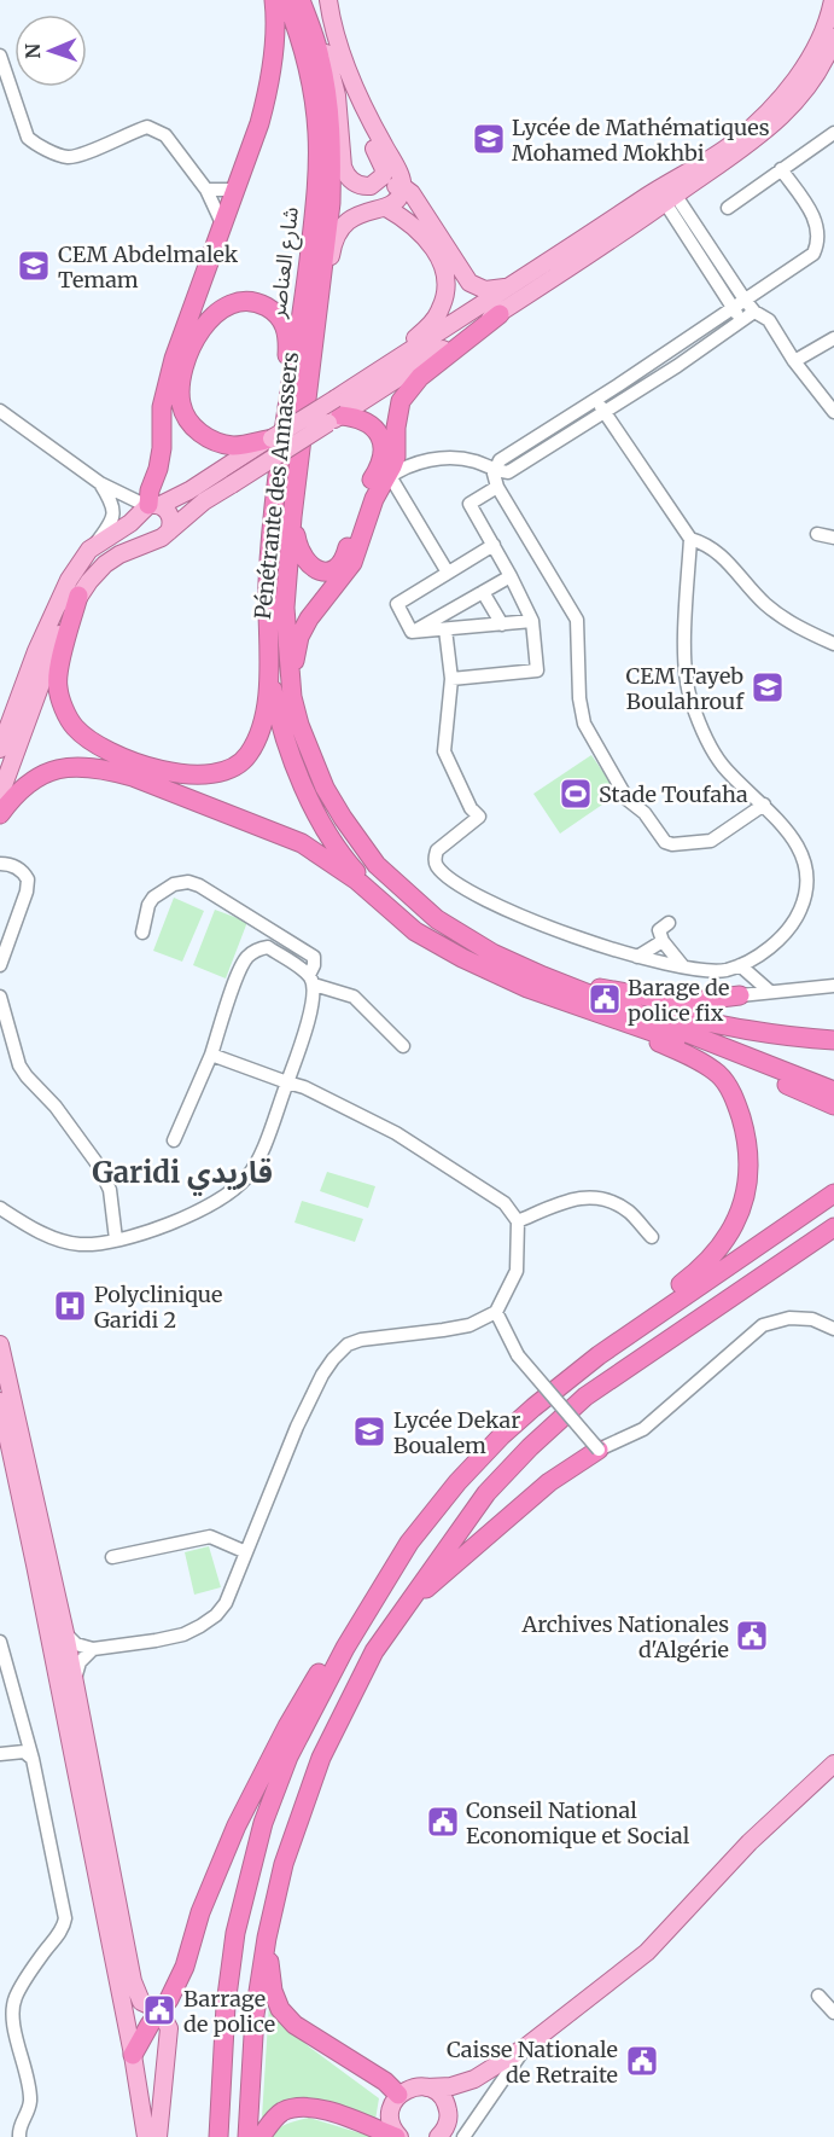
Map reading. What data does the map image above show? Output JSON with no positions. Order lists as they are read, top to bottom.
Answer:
{
  "streets": {
    "highway": ["شارع العناصر", "Pénétrante des Annassers"]
  },
  "crossings": [
    ["شارع العناصر", "Pénétrante des Annassers"]
  ],
  "districts": ["Garidi قاريدي"],
  "places": {
    "school or university": [
      "Lycée de Mathématiques Mohamed Mokhbi",
      "CEM Abdelmalek Temam",
      "CEM Tayeb Boulahrouf",
      "Lycée Dekar Boualem"
    ],
    "sports": ["Stade Toufaha"],
    "public building": [
      "Barage de police fix",
      "Archives Nationales d'Algérie",
      "Conseil National Economique et Social",
      "Barrage de police",
      "Caisse Nationale de Retraite"
    ],
    "hospital": ["Polyclinique Garidi 2"]
  },
  "north": "left"
}
